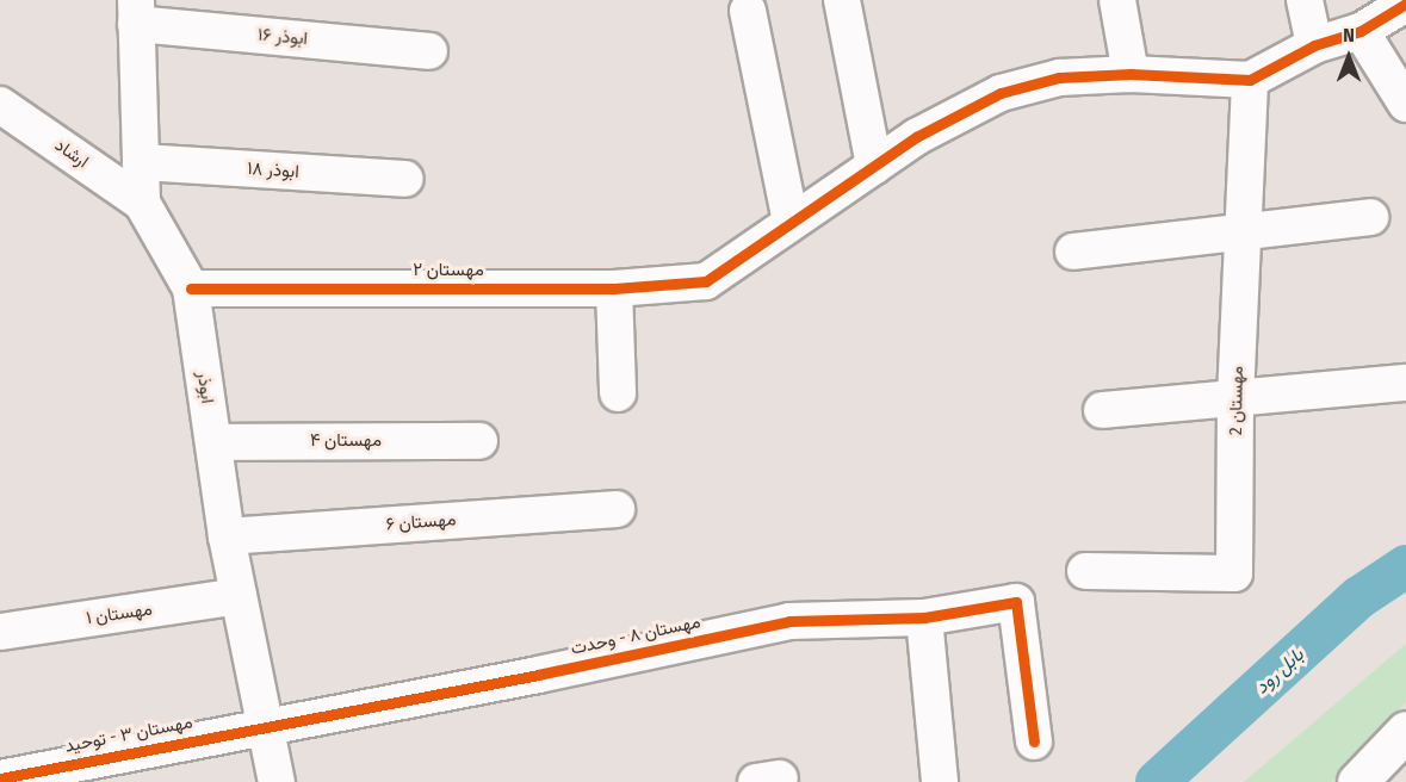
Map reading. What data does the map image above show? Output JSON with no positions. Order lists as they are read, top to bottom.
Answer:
{
  "streets": {
    "street": [
      "ابوذر ۱۶",
      "ارشاد",
      "ابوذر ۱۸",
      "مهستان ۲",
      "ابوذر",
      "مهستان 2",
      "مهستان ۴",
      "مهستان ۶",
      "مهستان ۱",
      "مهستان ۸ - وحدت",
      "مهستان ۳ - توحید"
    ]
  },
  "crossings": [
    ["ابوذر ۱۶", "ابوذر"],
    ["ارشاد", "ابوذر"],
    ["ابوذر ۱۸", "ابوذر"],
    ["مهستان ۲", "ابوذر"],
    ["ابوذر", "مهستان ۴"],
    ["ابوذر", "مهستان ۶"],
    ["ابوذر", "مهستان ۱"],
    ["ابوذر", "مهستان ۸ - وحدت"],
    ["ابوذر", "مهستان ۳ - توحید"],
    ["مهستان ۸ - وحدت", "مهستان ۳ - توحید"]
  ],
  "water": ["بابل رود"],
  "north": "top"
}
